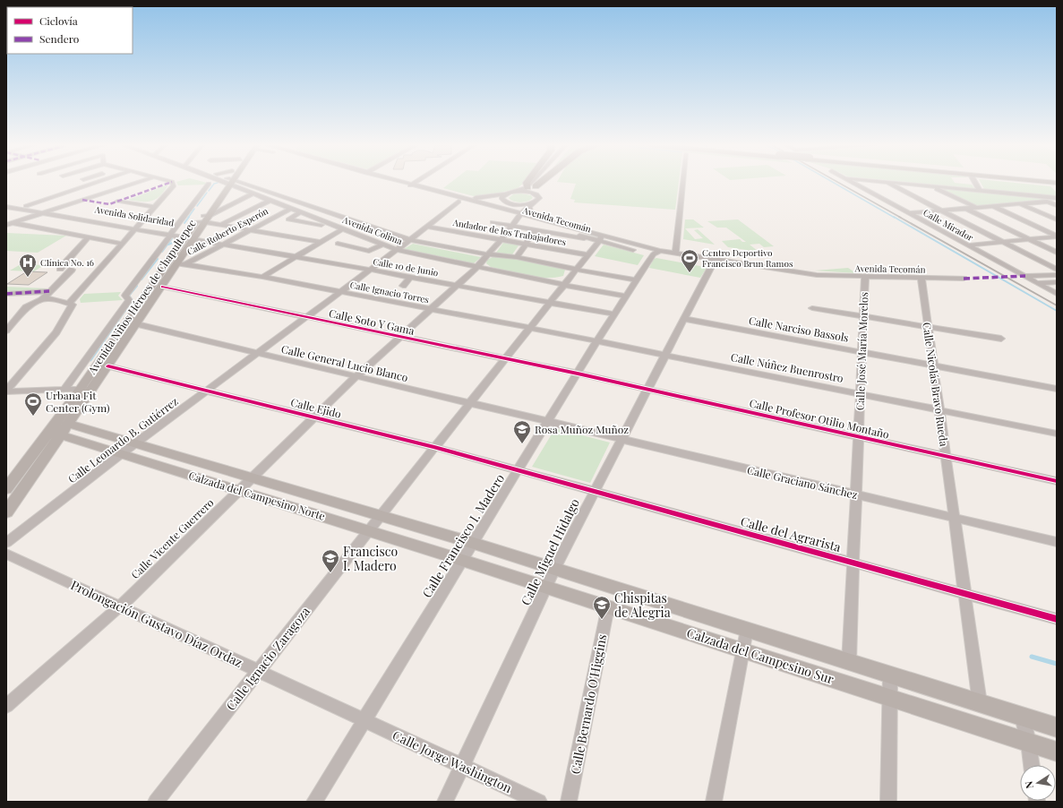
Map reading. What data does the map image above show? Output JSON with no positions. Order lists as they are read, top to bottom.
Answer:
{
  "streets": {
    "main road": ["Avenida Niños Héroes de Chapultepec", "Calzada del Campesino Norte", "Calzada del Campesino Sur"],
    "street": [
      "Avenida Solidaridad",
      "Avenida Tecomán",
      "Calle Mirador",
      "Avenida Colima",
      "Calle Roberto Esperón",
      "Andador de los Trabajadores",
      "Calle 10 de Junio",
      "Calle Ignacio Torres",
      "Calle Soto Y Gama",
      "Calle Narciso Bassols",
      "Calle José María Morelos",
      "Calle General Lucio Blanco",
      "Calle Núñez Buenrostro",
      "Calle Nicolás Bravo Rueda",
      "Calle Ejido",
      "Calle Profesor Otilio Montaño",
      "Calle Leonardo B. Gutiérrez",
      "Calle Graciano Sánchez",
      "Calle del Agrarista",
      "Calle Francisco I. Madero",
      "Calle Vicente Guerrero",
      "Calle Miguel Hidalgo",
      "Prolongación Gustavo Díaz Ordaz",
      "Calle Ignacio Zaragoza",
      "Calle Bernardo O'Higgins",
      "Calle Jorge Washington"
    ]
  },
  "crossings": [
    ["Avenida Solidaridad", "Calle 10 de Junio"],
    ["Avenida Solidaridad", "Avenida Niños Héroes de Chapultepec"],
    ["Avenida Tecomán", "Calle José María Morelos"],
    ["Avenida Tecomán", "Calle Nicolás Bravo Rueda"],
    ["Avenida Tecomán", "Calle Leonardo B. Gutiérrez"],
    ["Avenida Tecomán", "Calle Francisco I. Madero"],
    ["Avenida Tecomán", "Calle Vicente Guerrero"],
    ["Avenida Tecomán", "Calle Miguel Hidalgo"],
    ["Avenida Tecomán", "Calle Ignacio Zaragoza"],
    ["Avenida Colima", "Calle Roberto Esperón"],
    ["Avenida Colima", "Calle Leonardo B. Gutiérrez"],
    ["Avenida Colima", "Calle Francisco I. Madero"],
    ["Avenida Colima", "Calle Vicente Guerrero"],
    ["Avenida Colima", "Calle Ignacio Zaragoza"],
    ["Calle Roberto Esperón", "Calle 10 de Junio"],
    ["Calle Roberto Esperón", "Calle Ignacio Torres"],
    ["Calle Roberto Esperón", "Avenida Niños Héroes de Chapultepec"],
    ["Andador de los Trabajadores", "Calle Leonardo B. Gutiérrez"],
    ["Andador de los Trabajadores", "Calle Vicente Guerrero"],
    ["Andador de los Trabajadores", "Calle Ignacio Zaragoza"],
    ["Calle 10 de Junio", "Avenida Niños Héroes de Chapultepec"],
    ["Calle 10 de Junio", "Calle Leonardo B. Gutiérrez"],
    ["Calle 10 de Junio", "Calle Francisco I. Madero"],
    ["Calle 10 de Junio", "Calle Vicente Guerrero"],
    ["Calle 10 de Junio", "Calle Ignacio Zaragoza"],
    ["Calle Ignacio Torres", "Avenida Niños Héroes de Chapultepec"],
    ["Calle Ignacio Torres", "Calle Núñez Buenrostro"],
    ["Calle Ignacio Torres", "Calle Leonardo B. Gutiérrez"],
    ["Calle Ignacio Torres", "Calle Francisco I. Madero"],
    ["Calle Ignacio Torres", "Calle Vicente Guerrero"],
    ["Calle Ignacio Torres", "Calle Ignacio Zaragoza"],
    ["Avenida Niños Héroes de Chapultepec", "Calle Soto Y Gama"],
    ["Avenida Niños Héroes de Chapultepec", "Calle General Lucio Blanco"],
    ["Avenida Niños Héroes de Chapultepec", "Calle Ejido"],
    ["Avenida Niños Héroes de Chapultepec", "Calzada del Campesino Norte"],
    ["Calle Soto Y Gama", "Calle Profesor Otilio Montaño"],
    ["Calle Soto Y Gama", "Calle Leonardo B. Gutiérrez"],
    ["Calle Soto Y Gama", "Calle Francisco I. Madero"],
    ["Calle Soto Y Gama", "Calle Vicente Guerrero"],
    ["Calle Soto Y Gama", "Calle Ignacio Zaragoza"],
    ["Calle Narciso Bassols", "Calle José María Morelos"],
    ["Calle Narciso Bassols", "Calle Nicolás Bravo Rueda"],
    ["Calle Narciso Bassols", "Calle Miguel Hidalgo"],
    ["Calle José María Morelos", "Calle Núñez Buenrostro"],
    ["Calle José María Morelos", "Calle Profesor Otilio Montaño"],
    ["Calle José María Morelos", "Calle Graciano Sánchez"],
    ["Calle José María Morelos", "Calle del Agrarista"],
    ["Calle José María Morelos", "Calzada del Campesino Sur"],
    ["Calle General Lucio Blanco", "Calle Leonardo B. Gutiérrez"],
    ["Calle General Lucio Blanco", "Calle Graciano Sánchez"],
    ["Calle General Lucio Blanco", "Calle Francisco I. Madero"],
    ["Calle General Lucio Blanco", "Calle Vicente Guerrero"],
    ["Calle General Lucio Blanco", "Calle Ignacio Zaragoza"],
    ["Calle Núñez Buenrostro", "Calle Nicolás Bravo Rueda"],
    ["Calle Núñez Buenrostro", "Calle Francisco I. Madero"],
    ["Calle Núñez Buenrostro", "Calle Miguel Hidalgo"],
    ["Calle Nicolás Bravo Rueda", "Calle Profesor Otilio Montaño"],
    ["Calle Nicolás Bravo Rueda", "Calle Graciano Sánchez"],
    ["Calle Nicolás Bravo Rueda", "Calle del Agrarista"],
    ["Calle Nicolás Bravo Rueda", "Calzada del Campesino Sur"],
    ["Calle Ejido", "Calle Leonardo B. Gutiérrez"],
    ["Calle Ejido", "Calle del Agrarista"],
    ["Calle Ejido", "Calle Francisco I. Madero"],
    ["Calle Ejido", "Calle Vicente Guerrero"],
    ["Calle Ejido", "Calle Ignacio Zaragoza"],
    ["Calle Profesor Otilio Montaño", "Calle Francisco I. Madero"],
    ["Calle Profesor Otilio Montaño", "Calle Miguel Hidalgo"],
    ["Calle Leonardo B. Gutiérrez", "Calzada del Campesino Norte"],
    ["Calle Graciano Sánchez", "Calle Francisco I. Madero"],
    ["Calle Graciano Sánchez", "Calle Miguel Hidalgo"],
    ["Calzada del Campesino Norte", "Calle Francisco I. Madero"],
    ["Calzada del Campesino Norte", "Calle Vicente Guerrero"],
    ["Calzada del Campesino Norte", "Calzada del Campesino Sur"],
    ["Calzada del Campesino Norte", "Calle Ignacio Zaragoza"],
    ["Calle del Agrarista", "Calle Francisco I. Madero"],
    ["Calle del Agrarista", "Calle Miguel Hidalgo"],
    ["Calle Francisco I. Madero", "Prolongación Gustavo Díaz Ordaz"],
    ["Calle Francisco I. Madero", "Calzada del Campesino Sur"],
    ["Calle Francisco I. Madero", "Calle Jorge Washington"],
    ["Calle Vicente Guerrero", "Prolongación Gustavo Díaz Ordaz"],
    ["Calle Miguel Hidalgo", "Calzada del Campesino Sur"],
    ["Calle Miguel Hidalgo", "Calle Jorge Washington"],
    ["Prolongación Gustavo Díaz Ordaz", "Calle Ignacio Zaragoza"],
    ["Prolongación Gustavo Díaz Ordaz", "Calle Jorge Washington"],
    ["Calzada del Campesino Sur", "Calle Bernardo O'Higgins"]
  ],
  "places": {
    "sports": ["Centro Deportivo Francisco Brun Ramos", "Urbana Fit Center (Gym)"],
    "hospital": ["Clínica No. 16"],
    "school or university": ["Rosa Muñoz Muñoz", "Francisco I. Madero", "Chispitas de Alegria"]
  },
  "legend": ["Ciclovía", "Sendero"],
  "north": "left"
}
